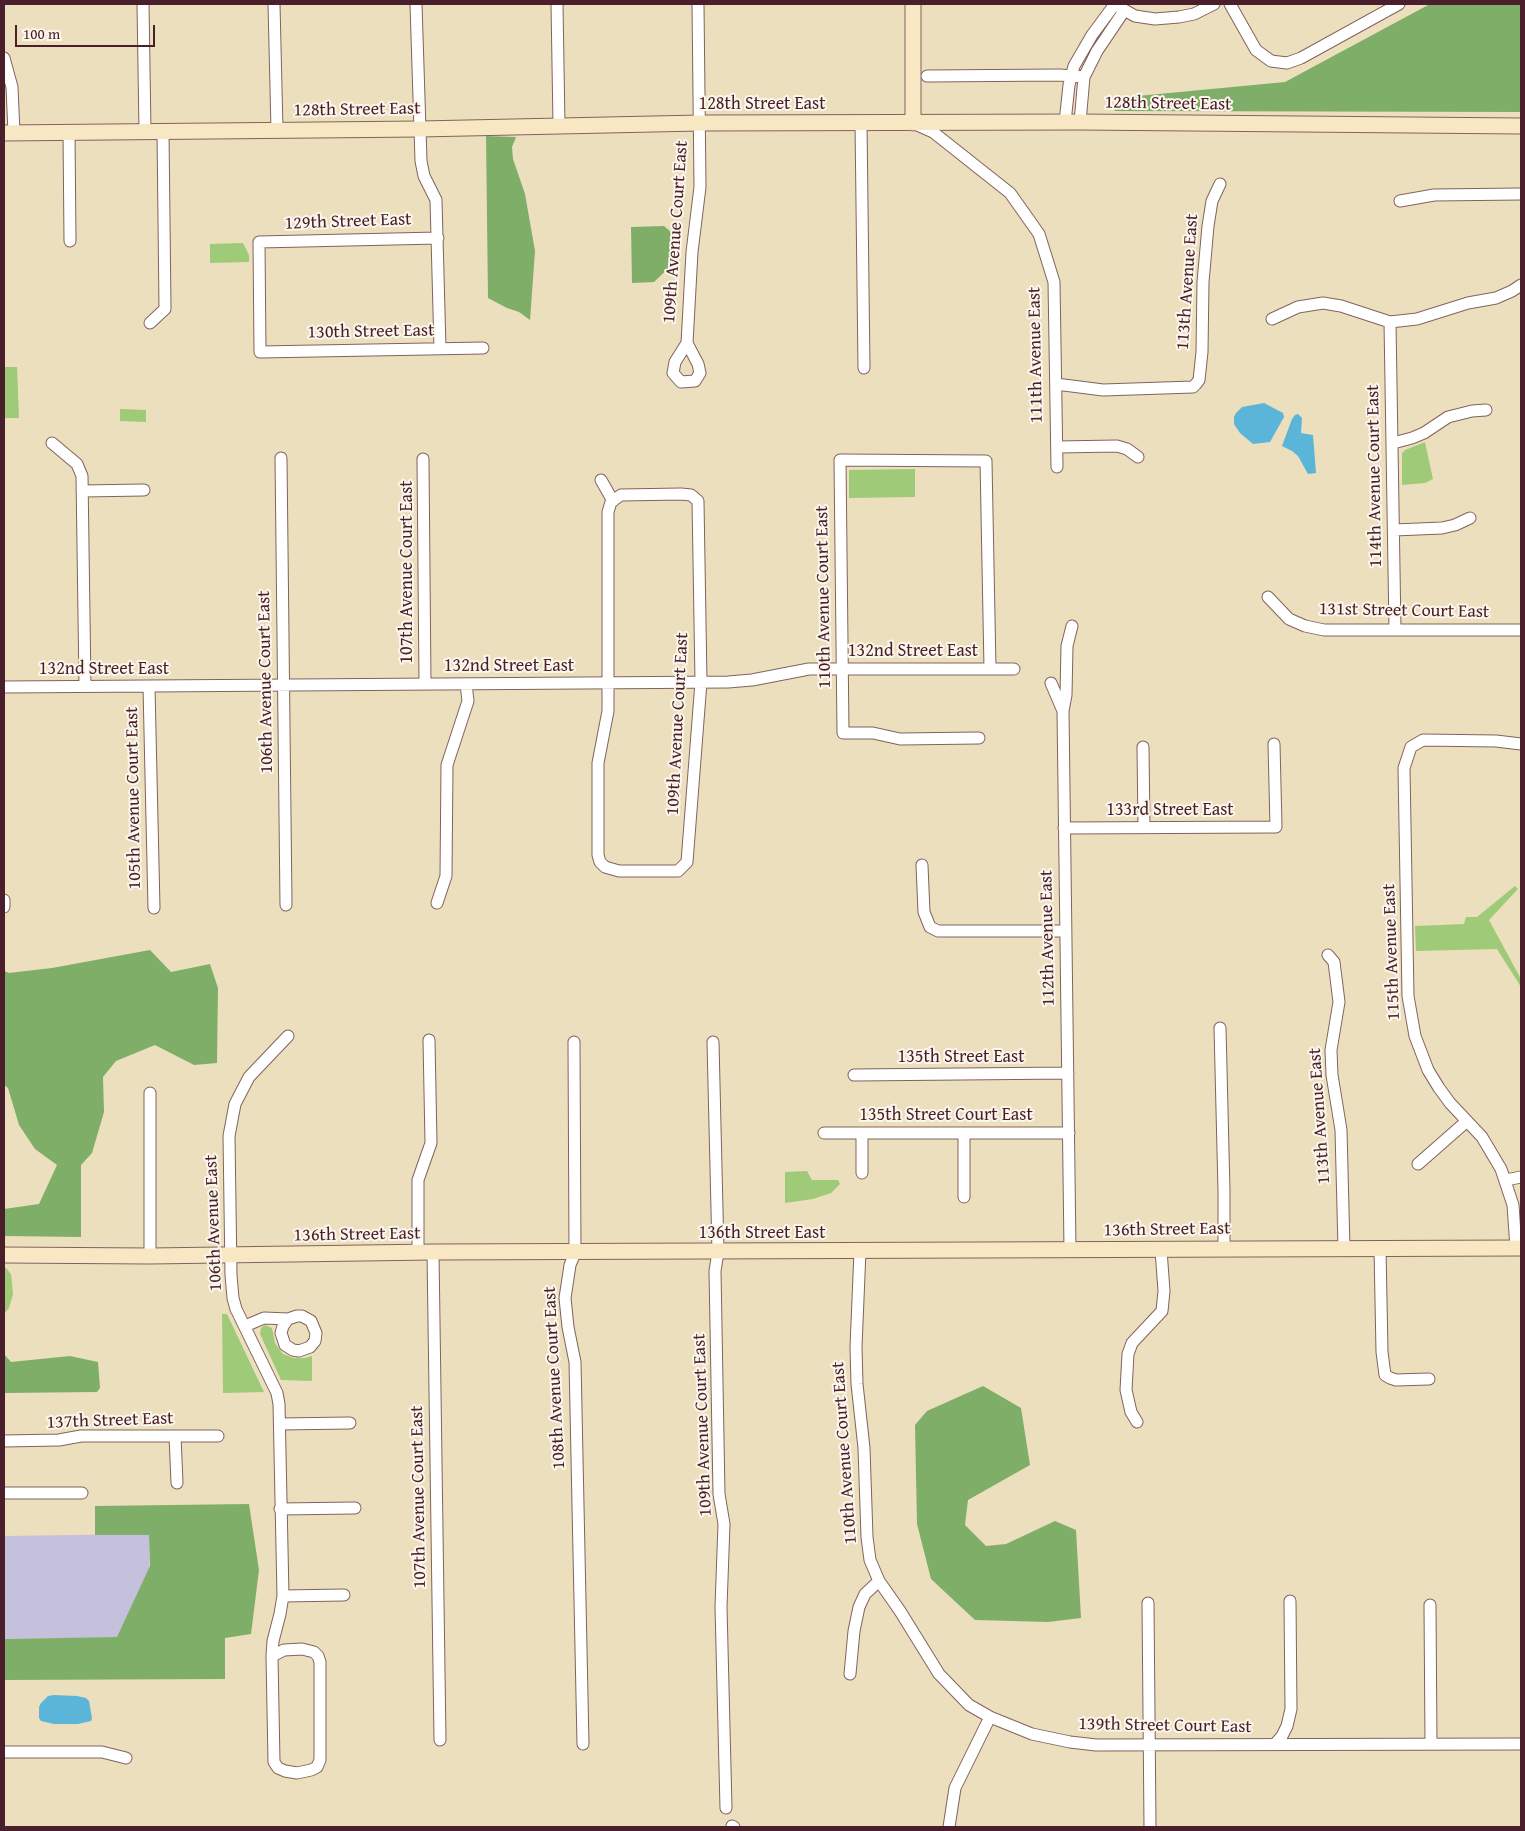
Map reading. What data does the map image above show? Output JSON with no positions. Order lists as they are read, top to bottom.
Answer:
{
  "streets": {
    "street": [
      "128th Street East",
      "129th Street East",
      "109th Avenue Court East",
      "113th Avenue East",
      "130th Street East",
      "111th Avenue East",
      "114th Avenue Court East",
      "107th Avenue Court East",
      "110th Avenue Court East",
      "131st Street Court East",
      "132nd Street East",
      "106th Avenue Court East",
      "105th Avenue Court East",
      "133rd Street East",
      "112th Avenue East",
      "115th Avenue East",
      "135th Street East",
      "135th Street Court East",
      "106th Avenue East",
      "136th Street East",
      "108th Avenue Court East",
      "137th Street East",
      "139th Street Court East"
    ]
  },
  "crossings": [
    ["128th Street East", "109th Avenue Court East"],
    ["128th Street East", "111th Avenue East"],
    ["129th Street East", "130th Street East"],
    ["109th Avenue Court East", "132nd Street East"],
    ["109th Avenue Court East", "136th Street East"],
    ["113th Avenue East", "111th Avenue East"],
    ["113th Avenue East", "136th Street East"],
    ["114th Avenue Court East", "131st Street Court East"],
    ["107th Avenue Court East", "132nd Street East"],
    ["107th Avenue Court East", "136th Street East"],
    ["110th Avenue Court East", "132nd Street East"],
    ["110th Avenue Court East", "136th Street East"],
    ["110th Avenue Court East", "139th Street Court East"],
    ["132nd Street East", "106th Avenue Court East"],
    ["132nd Street East", "105th Avenue Court East"],
    ["133rd Street East", "112th Avenue East"],
    ["112th Avenue East", "135th Street East"],
    ["112th Avenue East", "135th Street Court East"],
    ["112th Avenue East", "136th Street East"],
    ["115th Avenue East", "136th Street East"],
    ["106th Avenue East", "136th Street East"],
    ["136th Street East", "108th Avenue Court East"]
  ],
  "scale_bar": "100 m"
}
